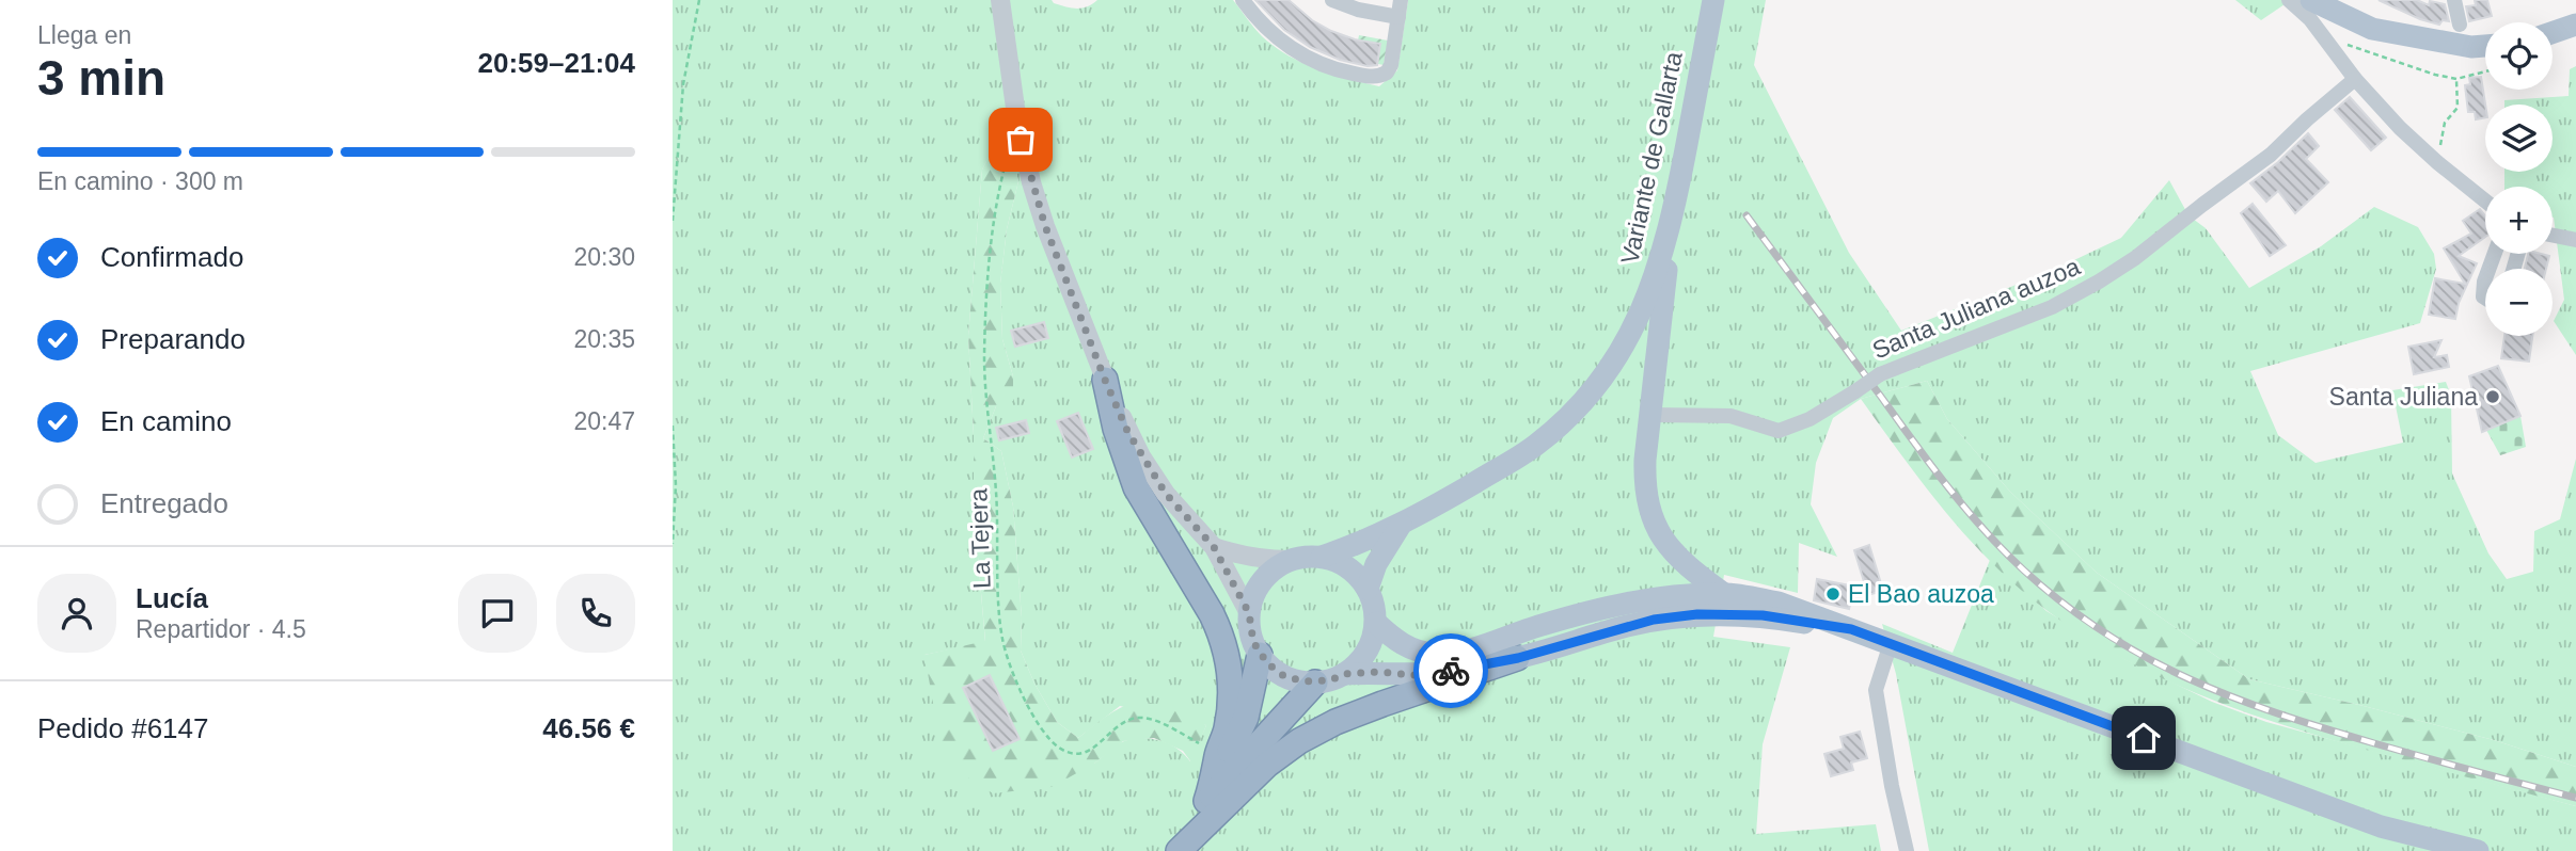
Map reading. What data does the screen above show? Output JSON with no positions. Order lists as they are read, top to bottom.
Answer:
{
  "streets": {
    "main road": ["Variante de Gallarta"],
    "street": ["Santa Juliana auzoa"],
    "path": ["La Tejera"]
  },
  "places": ["Santa Juliana", "El Bao auzoa"],
  "page": {
    "heading": ["3 min", "Llega en", "20:59–21:04"],
    "panel": [
      "Lucía",
      "Repartidor · 4.5",
      "Pedido #6147",
      "46.56 €"
    ],
    "map_buttons": ["+", "−"],
    "bar": "En camino · 300 m",
    "list": [
      ["Confirmado", "20:30"],
      ["Preparando", "20:35"],
      ["En camino", "20:47"],
      "Entregado"
    ]
  }
}
